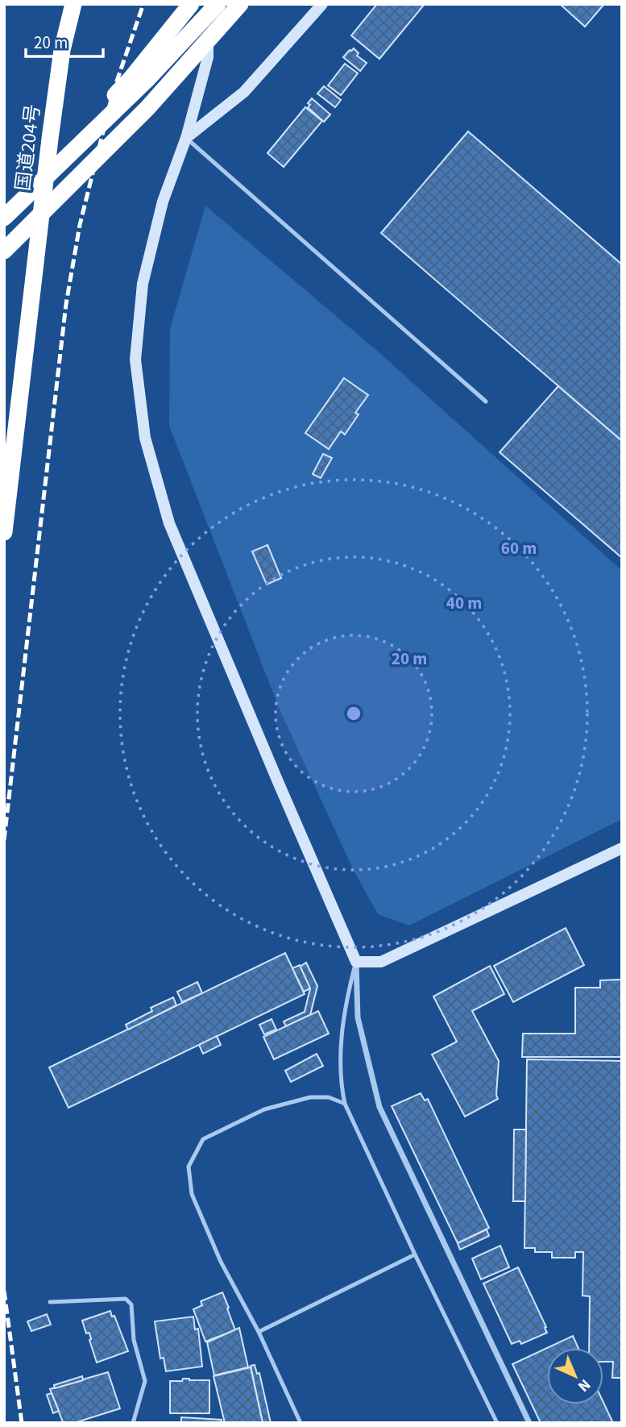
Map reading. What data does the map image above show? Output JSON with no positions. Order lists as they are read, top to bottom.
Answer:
{
  "streets": {
    "highway": ["国道204号"]
  },
  "scale_bar": "20 m",
  "north": "bottom right",
  "rings": ["60 m", "40 m", "20 m"]
}
